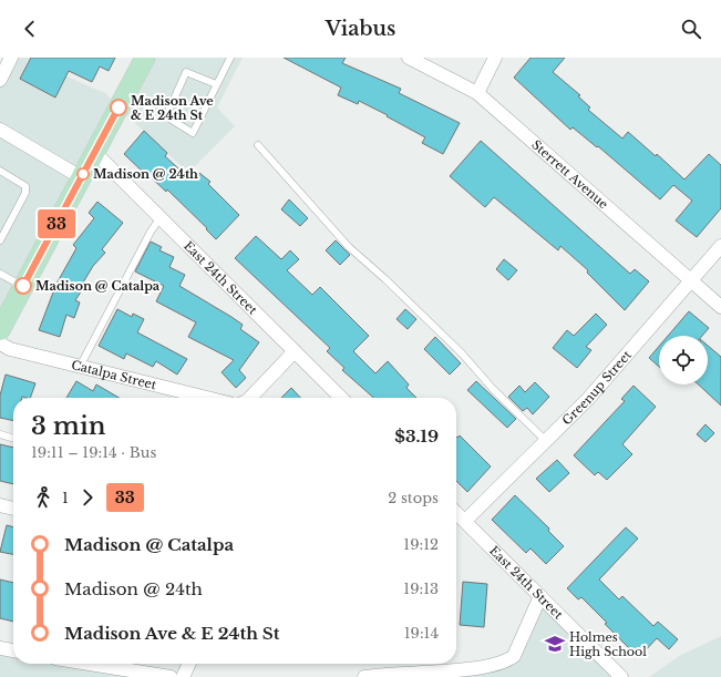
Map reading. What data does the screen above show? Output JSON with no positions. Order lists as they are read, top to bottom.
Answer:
{
  "streets": {
    "street": [
      "Sterrett Avenue",
      "East 24th Street",
      "Catalpa Street",
      "Greenup Street"
    ]
  },
  "crossings": [
    ["Sterrett Avenue", "Greenup Street"],
    ["East 24th Street", "Greenup Street"]
  ],
  "places": {
    "other": ["Madison Ave & E 24th St", "Madison @ 24th", "Madison @ Catalpa"],
    "school or university": ["Holmes High School"]
  },
  "lines": ["bus line 33"],
  "page": {
    "header": "Viabus",
    "on_map": "33",
    "heading": ["3 min", "19:11 – 19:14 · Bus", "$3.19"],
    "legs": ["1", "33", "2 stops"],
    "list": [
      {
        "name": "Madison @ Catalpa",
        "value": "19:12"
      },
      {
        "name": "Madison @ 24th",
        "value": "19:13"
      },
      {
        "name": "Madison Ave & E 24th St",
        "value": "19:14"
      }
    ]
  }
}
